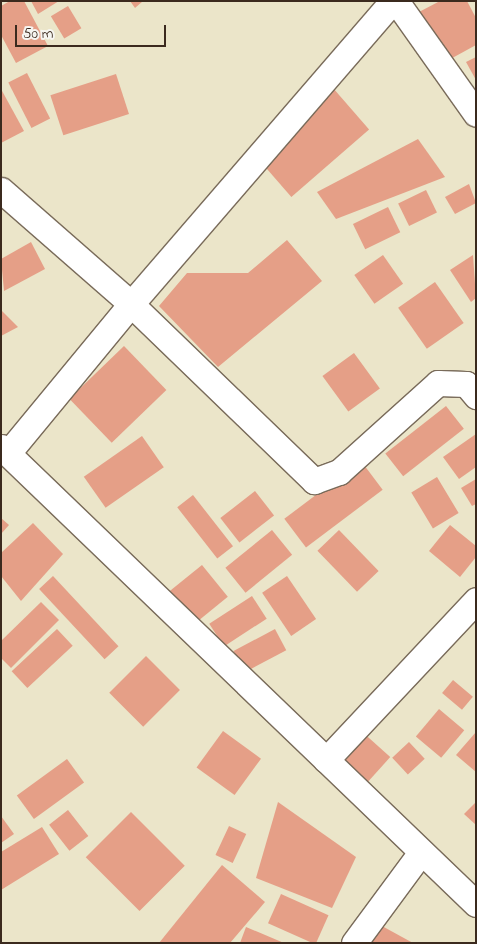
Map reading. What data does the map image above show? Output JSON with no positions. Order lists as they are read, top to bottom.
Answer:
{
  "scale_bar": "50 m"
}
